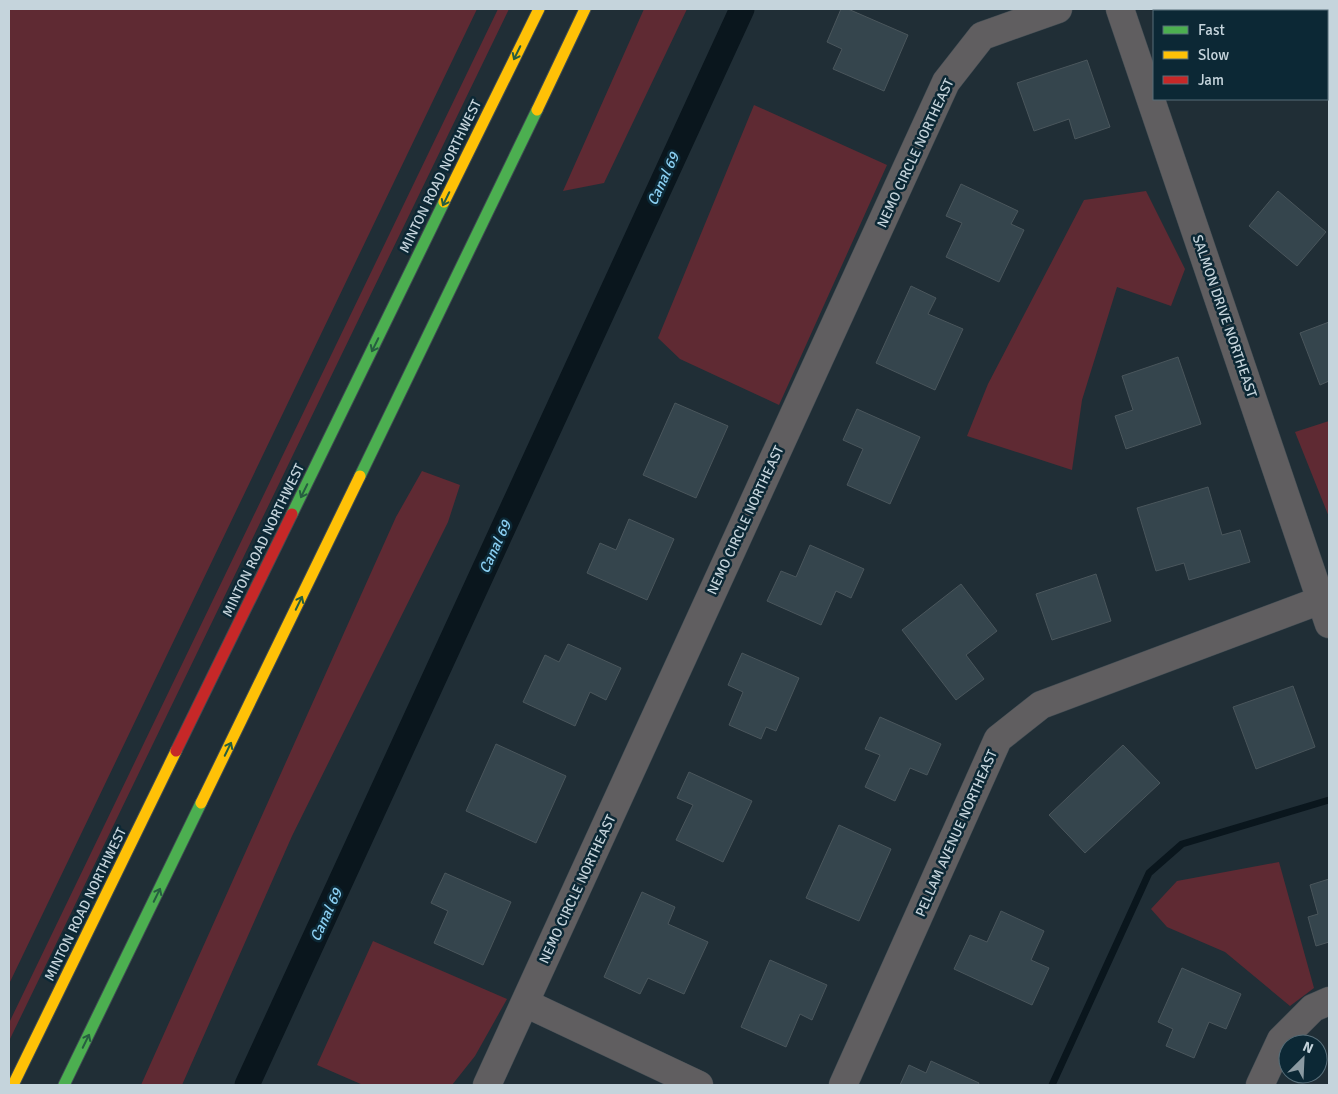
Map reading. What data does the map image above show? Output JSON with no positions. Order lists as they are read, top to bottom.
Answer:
{
  "streets": {
    "main road": ["MINTON ROAD NORTHWEST"],
    "street": ["NEMO CIRCLE NORTHEAST", "SALMON DRIVE NORTHEAST", "PELLAM AVENUE NORTHEAST"]
  },
  "crossings": [
    ["SALMON DRIVE NORTHEAST", "PELLAM AVENUE NORTHEAST"]
  ],
  "water": ["Canal 69"],
  "legend": ["Fast", "Slow", "Jam"],
  "north": "top right"
}
